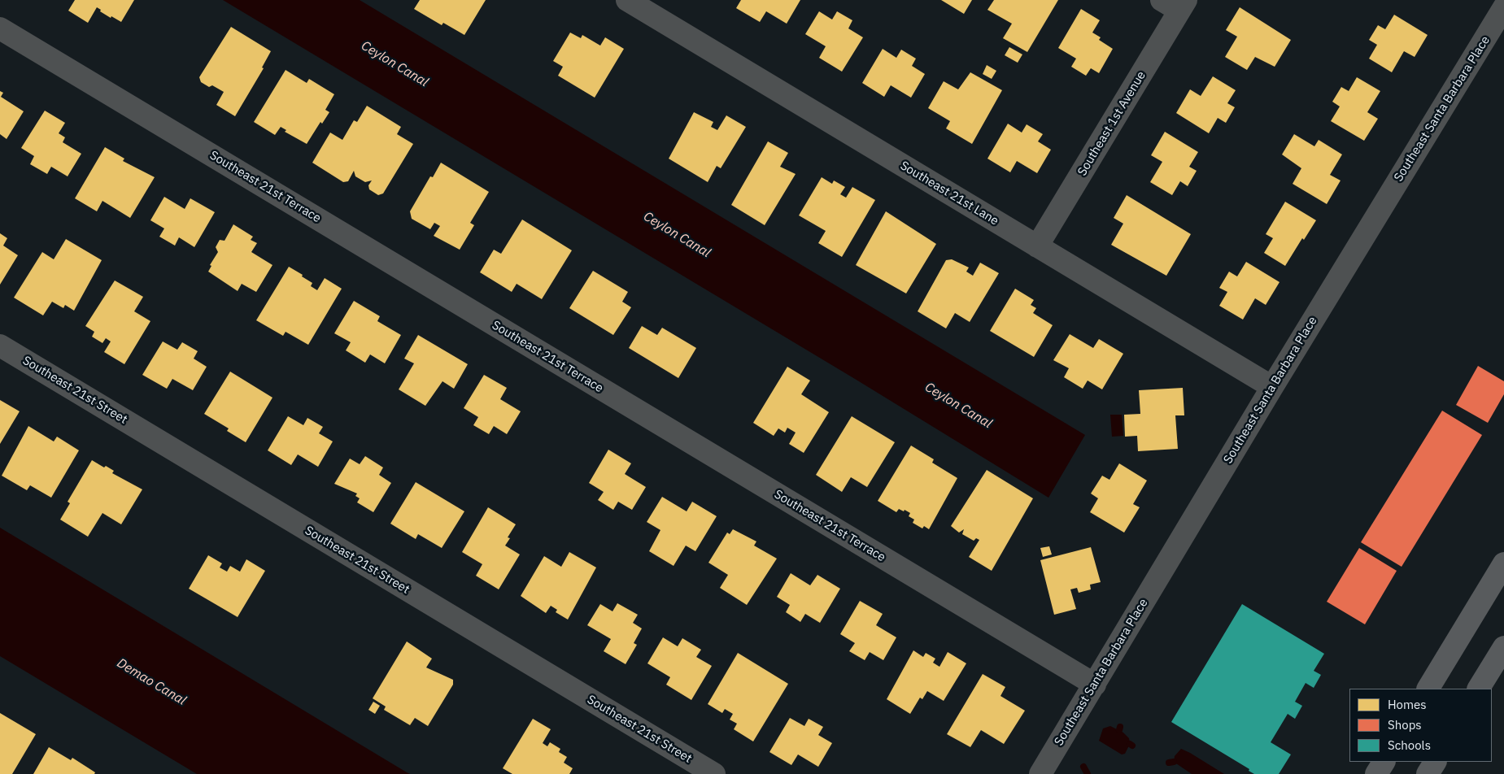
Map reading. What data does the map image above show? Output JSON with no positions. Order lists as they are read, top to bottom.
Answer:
{
  "streets": {
    "street": [
      "Southeast Santa Barbara Place",
      "Southeast 1st Avenue",
      "Southeast 21st Terrace",
      "Southeast 21st Lane",
      "Southeast 21st Street"
    ]
  },
  "crossings": [
    ["Southeast Santa Barbara Place", "Southeast 21st Terrace"],
    ["Southeast Santa Barbara Place", "Southeast 21st Lane"],
    ["Southeast 1st Avenue", "Southeast 21st Lane"]
  ],
  "water": ["Ceylon Canal", "Demao Canal"],
  "legend": ["Homes", "Shops", "Schools"]
}
